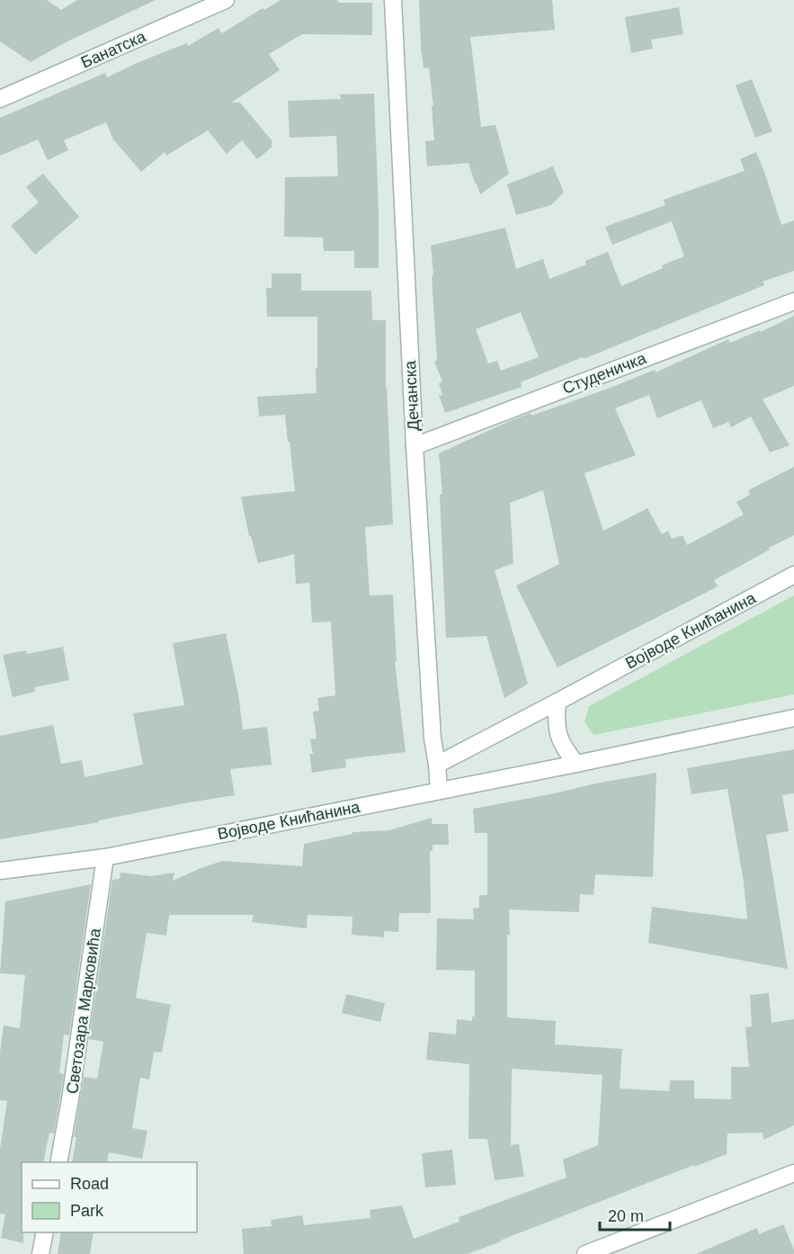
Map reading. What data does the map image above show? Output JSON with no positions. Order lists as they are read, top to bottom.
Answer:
{
  "streets": {
    "street": [
      "Банатска",
      "Студеничка",
      "Дечанска",
      "Војводе Книћанина",
      "Светозара Марковића"
    ]
  },
  "crossings": [
    ["Студеничка", "Дечанска"],
    ["Дечанска", "Војводе Книћанина"],
    ["Војводе Книћанина", "Светозара Марковића"]
  ],
  "legend": ["Road", "Park"],
  "scale_bar": "20 m"
}
